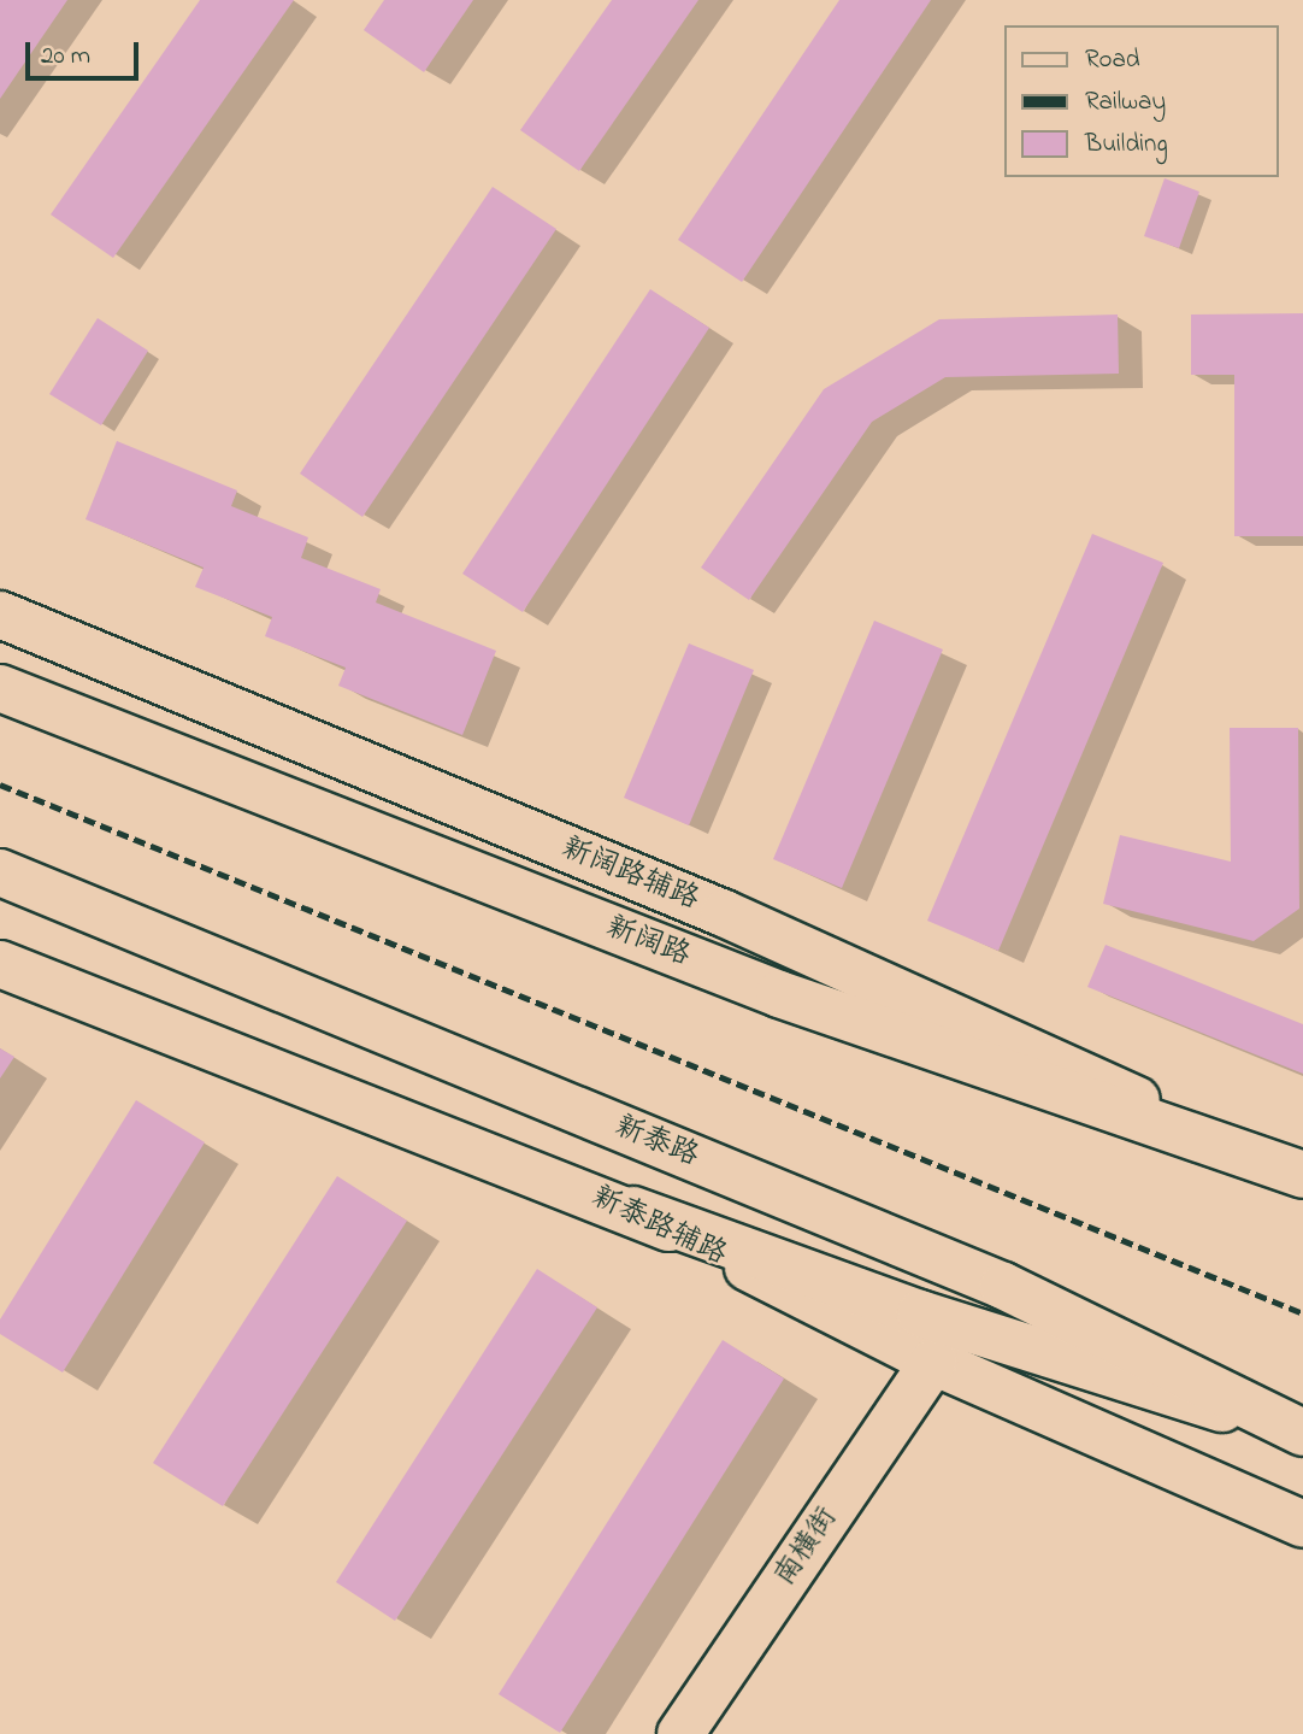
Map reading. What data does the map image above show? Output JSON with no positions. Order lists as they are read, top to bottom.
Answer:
{
  "streets": {
    "main road": [
      "新阔路辅路",
      "新阔路",
      "新泰路",
      "新泰路辅路",
      "南横街"
    ]
  },
  "crossings": [
    ["新阔路辅路", "新阔路"],
    ["新泰路辅路", "南横街"]
  ],
  "legend": ["Road", "Railway", "Building"],
  "scale_bar": "20 m"
}
